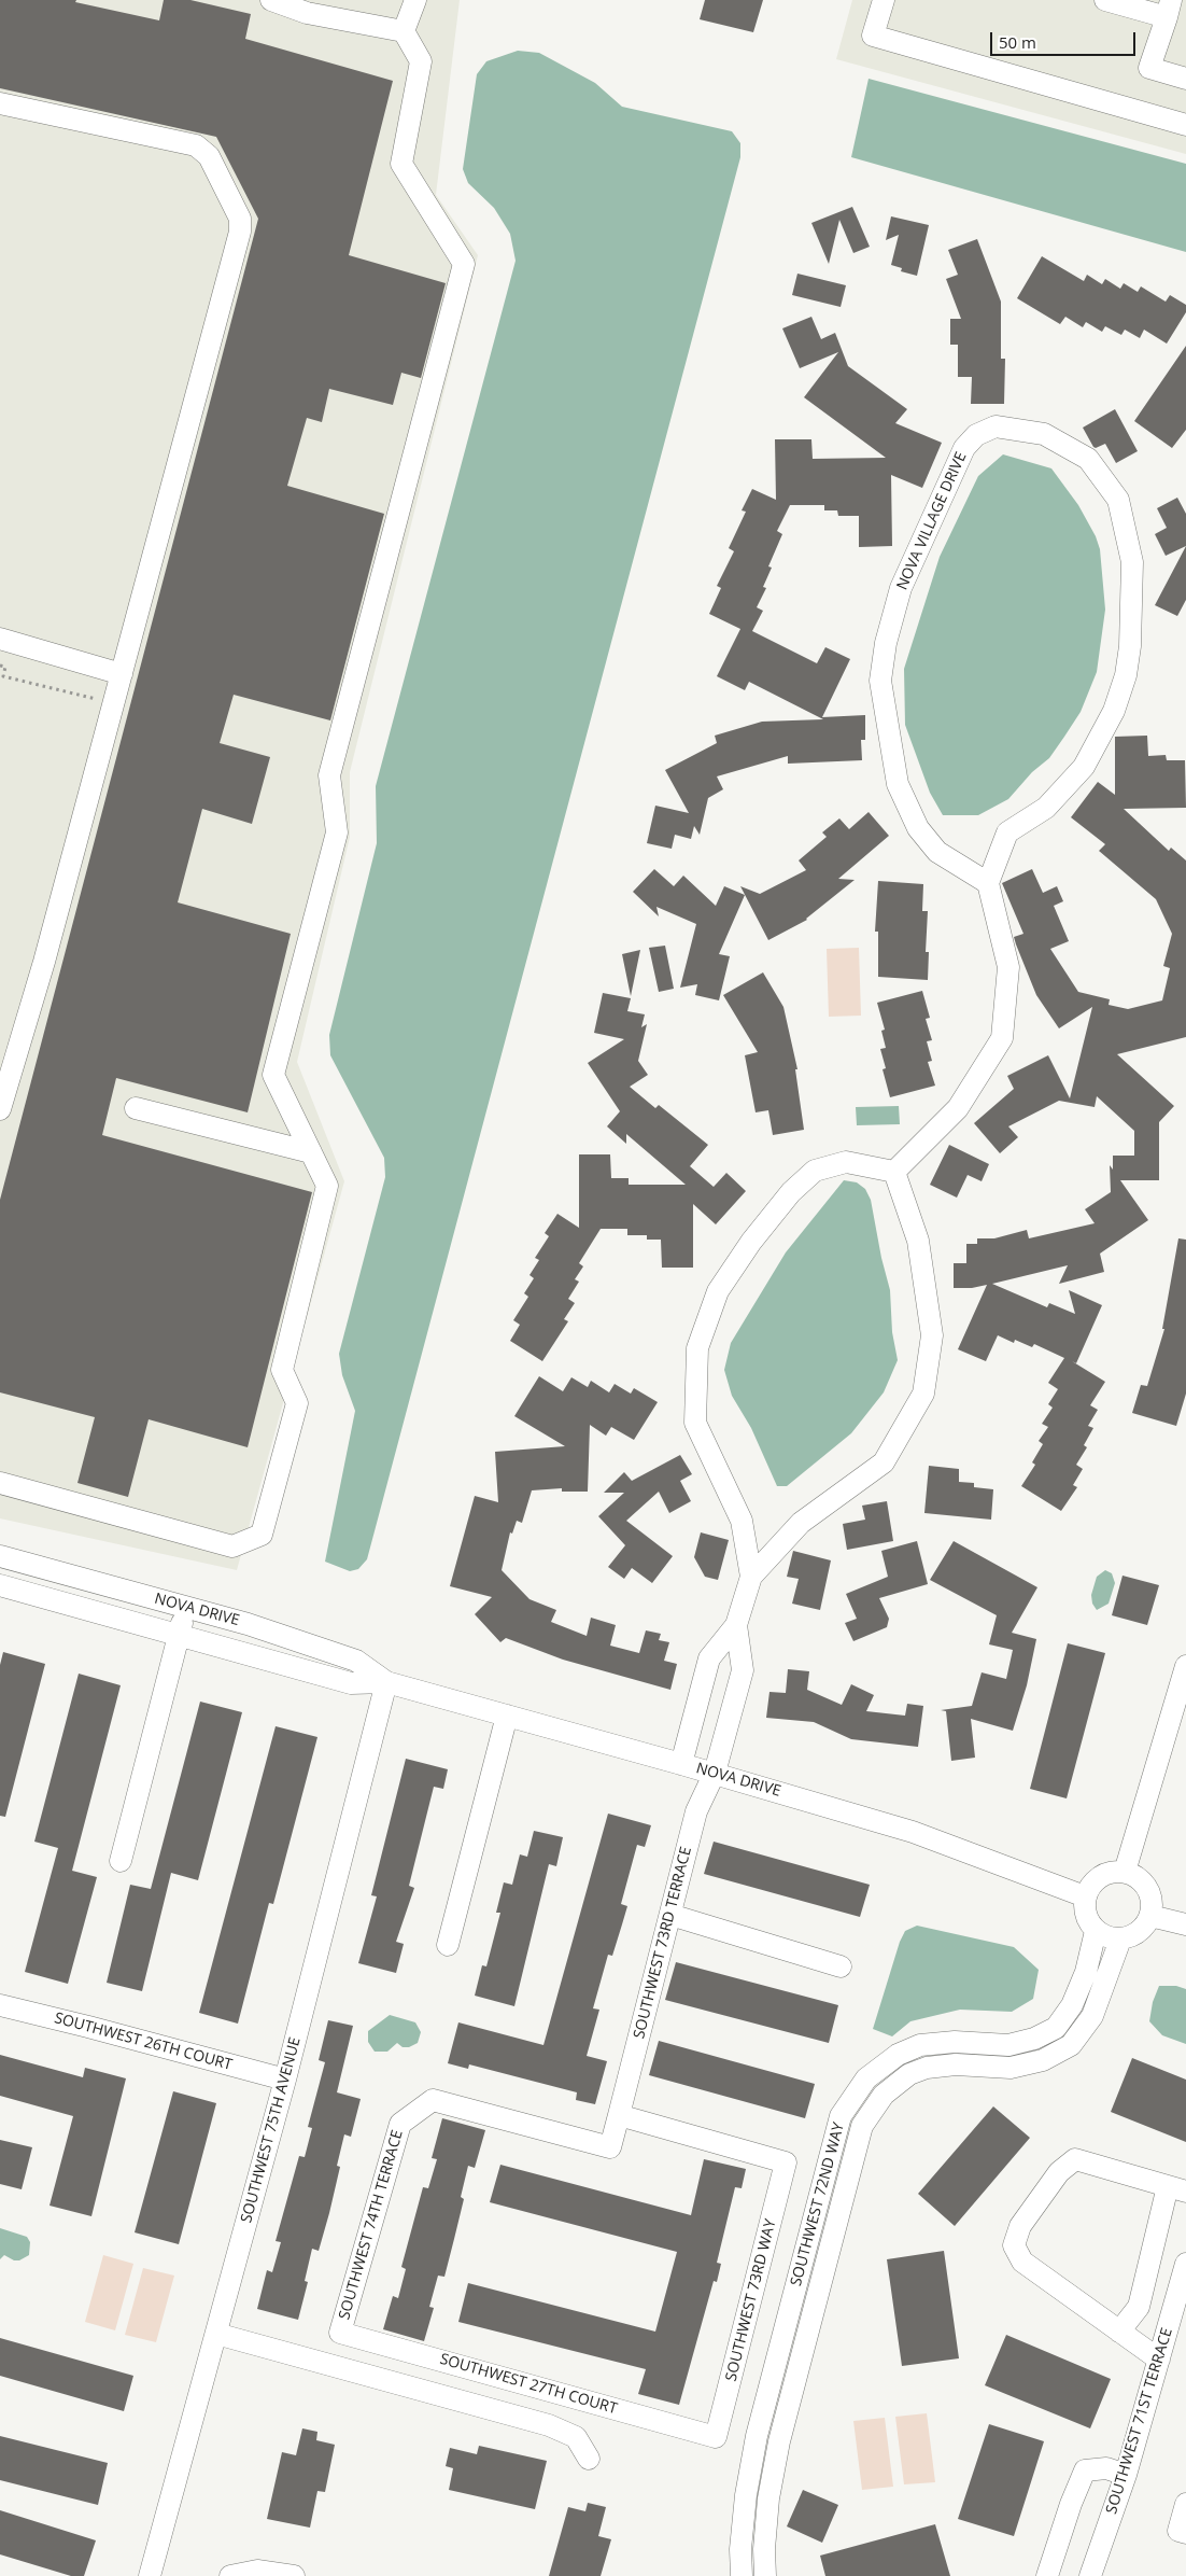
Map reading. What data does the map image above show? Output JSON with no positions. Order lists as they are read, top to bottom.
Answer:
{
  "streets": {
    "street": [
      "NOVA VILLAGE DRIVE",
      "NOVA DRIVE",
      "SOUTHWEST 73RD TERRACE",
      "SOUTHWEST 26TH COURT",
      "SOUTHWEST 75TH AVENUE",
      "SOUTHWEST 72ND WAY",
      "SOUTHWEST 74TH TERRACE",
      "SOUTHWEST 73RD WAY",
      "SOUTHWEST 27TH COURT",
      "SOUTHWEST 71ST TERRACE"
    ]
  },
  "crossings": [
    ["NOVA DRIVE", "SOUTHWEST 73RD TERRACE"],
    ["NOVA DRIVE", "SOUTHWEST 75TH AVENUE"],
    ["NOVA DRIVE", "SOUTHWEST 72ND WAY"],
    ["SOUTHWEST 73RD TERRACE", "SOUTHWEST 74TH TERRACE"],
    ["SOUTHWEST 73RD TERRACE", "SOUTHWEST 73RD WAY"],
    ["SOUTHWEST 26TH COURT", "SOUTHWEST 75TH AVENUE"],
    ["SOUTHWEST 74TH TERRACE", "SOUTHWEST 73RD WAY"],
    ["SOUTHWEST 74TH TERRACE", "SOUTHWEST 27TH COURT"],
    ["SOUTHWEST 73RD WAY", "SOUTHWEST 27TH COURT"]
  ],
  "scale_bar": "50 m"
}
